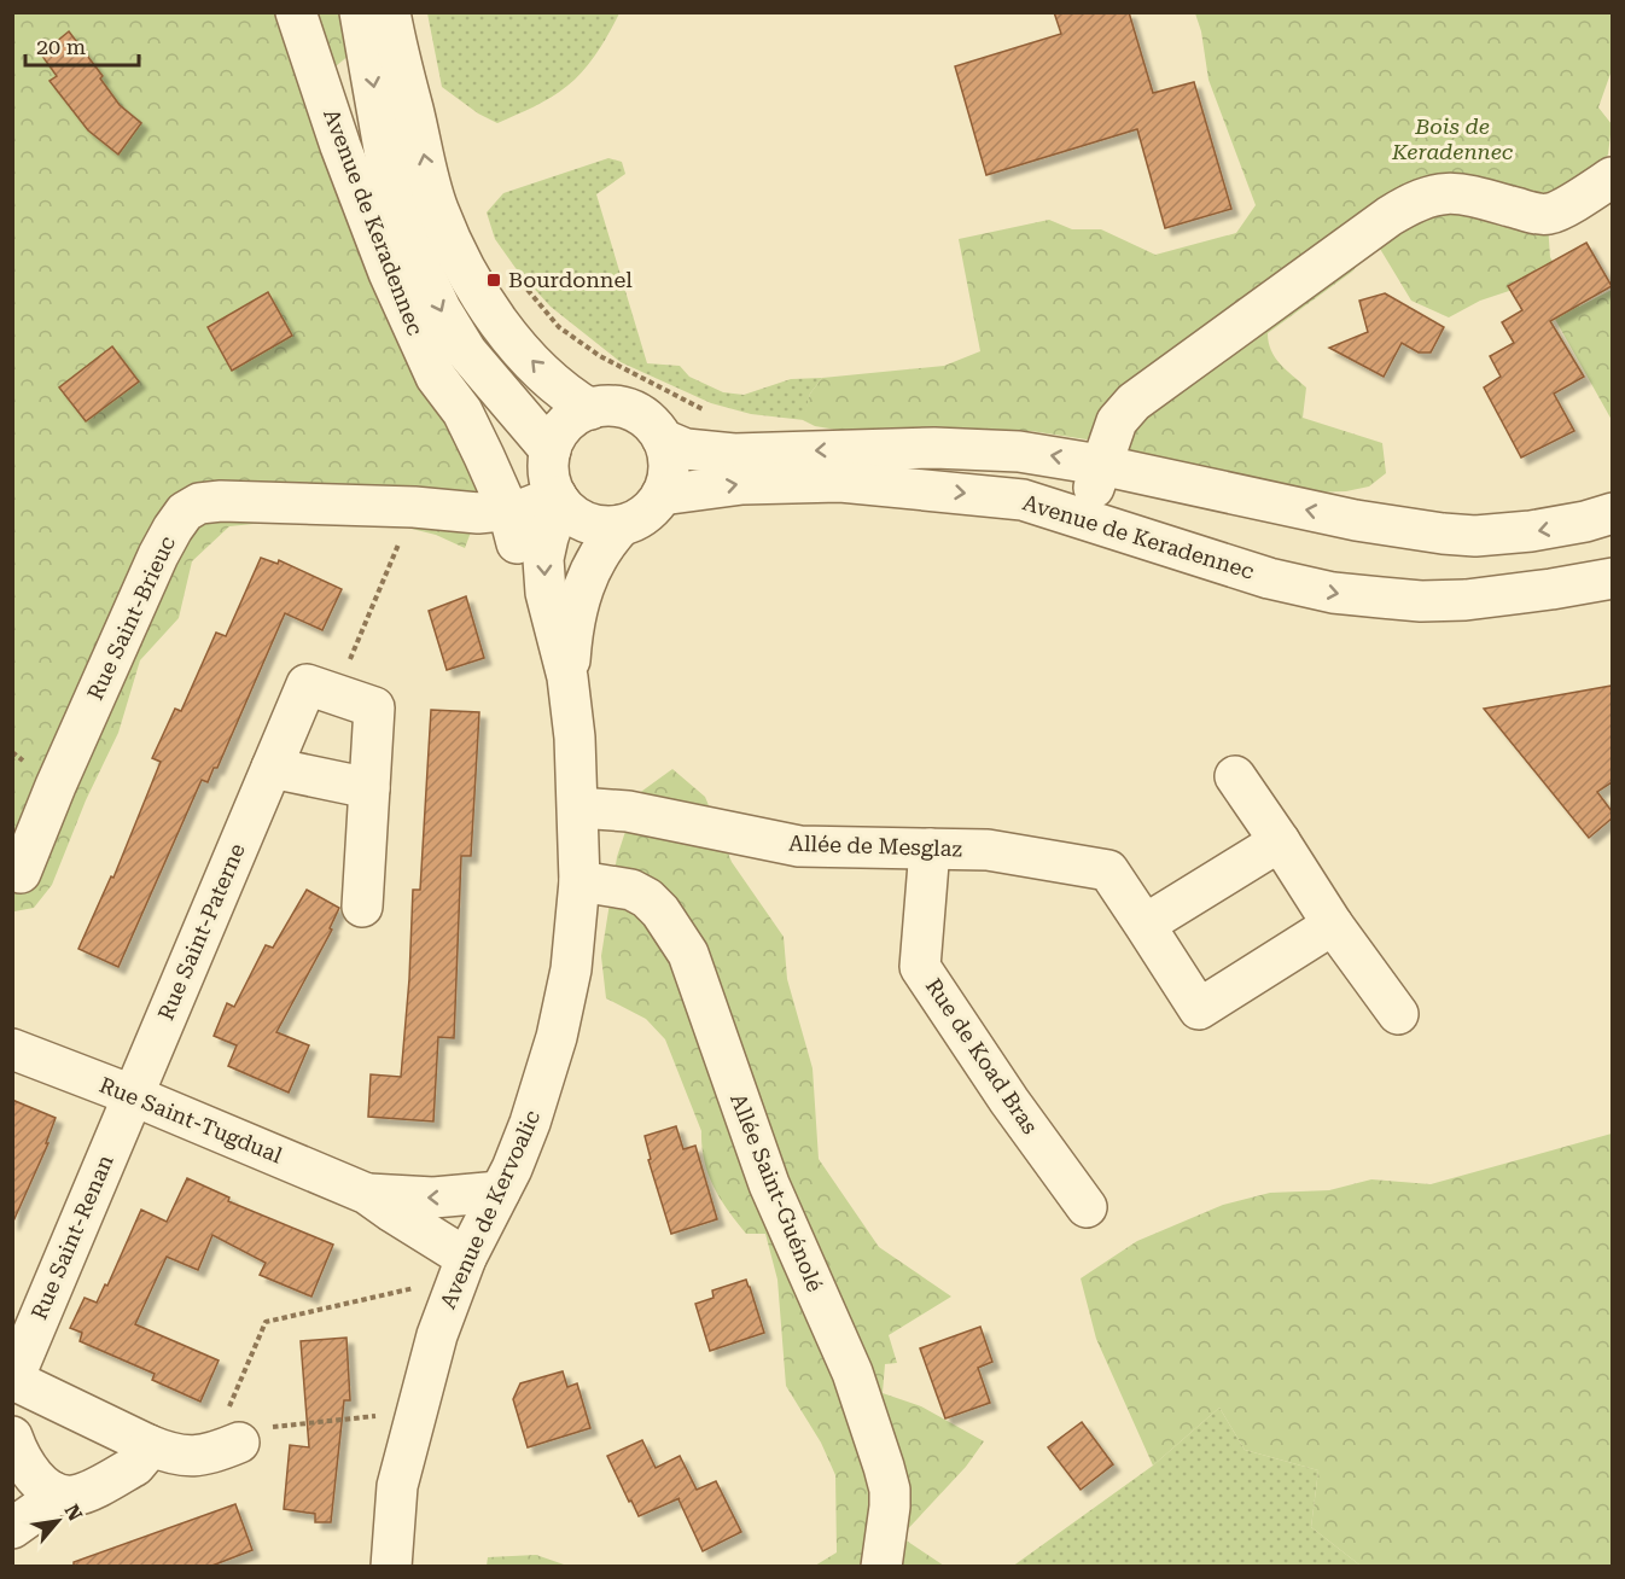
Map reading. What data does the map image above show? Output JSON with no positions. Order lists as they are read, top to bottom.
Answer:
{
  "streets": {
    "street": [
      "Avenue de Keradennec",
      "Rue Saint-Brieuc",
      "Allée de Mesglaz",
      "Rue Saint-Paterne",
      "Rue de Koad Bras",
      "Rue Saint-Tugdual",
      "Allée Saint-Guénolé",
      "Avenue de Kervoalic",
      "Rue Saint-Renan"
    ]
  },
  "crossings": [
    ["Avenue de Keradennec", "Rue Saint-Brieuc"],
    ["Avenue de Keradennec", "Avenue de Kervoalic"],
    ["Rue Saint-Brieuc", "Avenue de Kervoalic"],
    ["Allée de Mesglaz", "Rue de Koad Bras"],
    ["Allée de Mesglaz", "Avenue de Kervoalic"],
    ["Rue Saint-Paterne", "Rue Saint-Tugdual"],
    ["Rue Saint-Paterne", "Rue Saint-Renan"],
    ["Rue Saint-Tugdual", "Avenue de Kervoalic"],
    ["Rue Saint-Tugdual", "Rue Saint-Renan"],
    ["Allée Saint-Guénolé", "Avenue de Kervoalic"]
  ],
  "parks": ["Bois de Keradennec"],
  "places": {
    "transit": ["Bourdonnel"]
  },
  "scale_bar": "20 m",
  "north": "top right"
}
